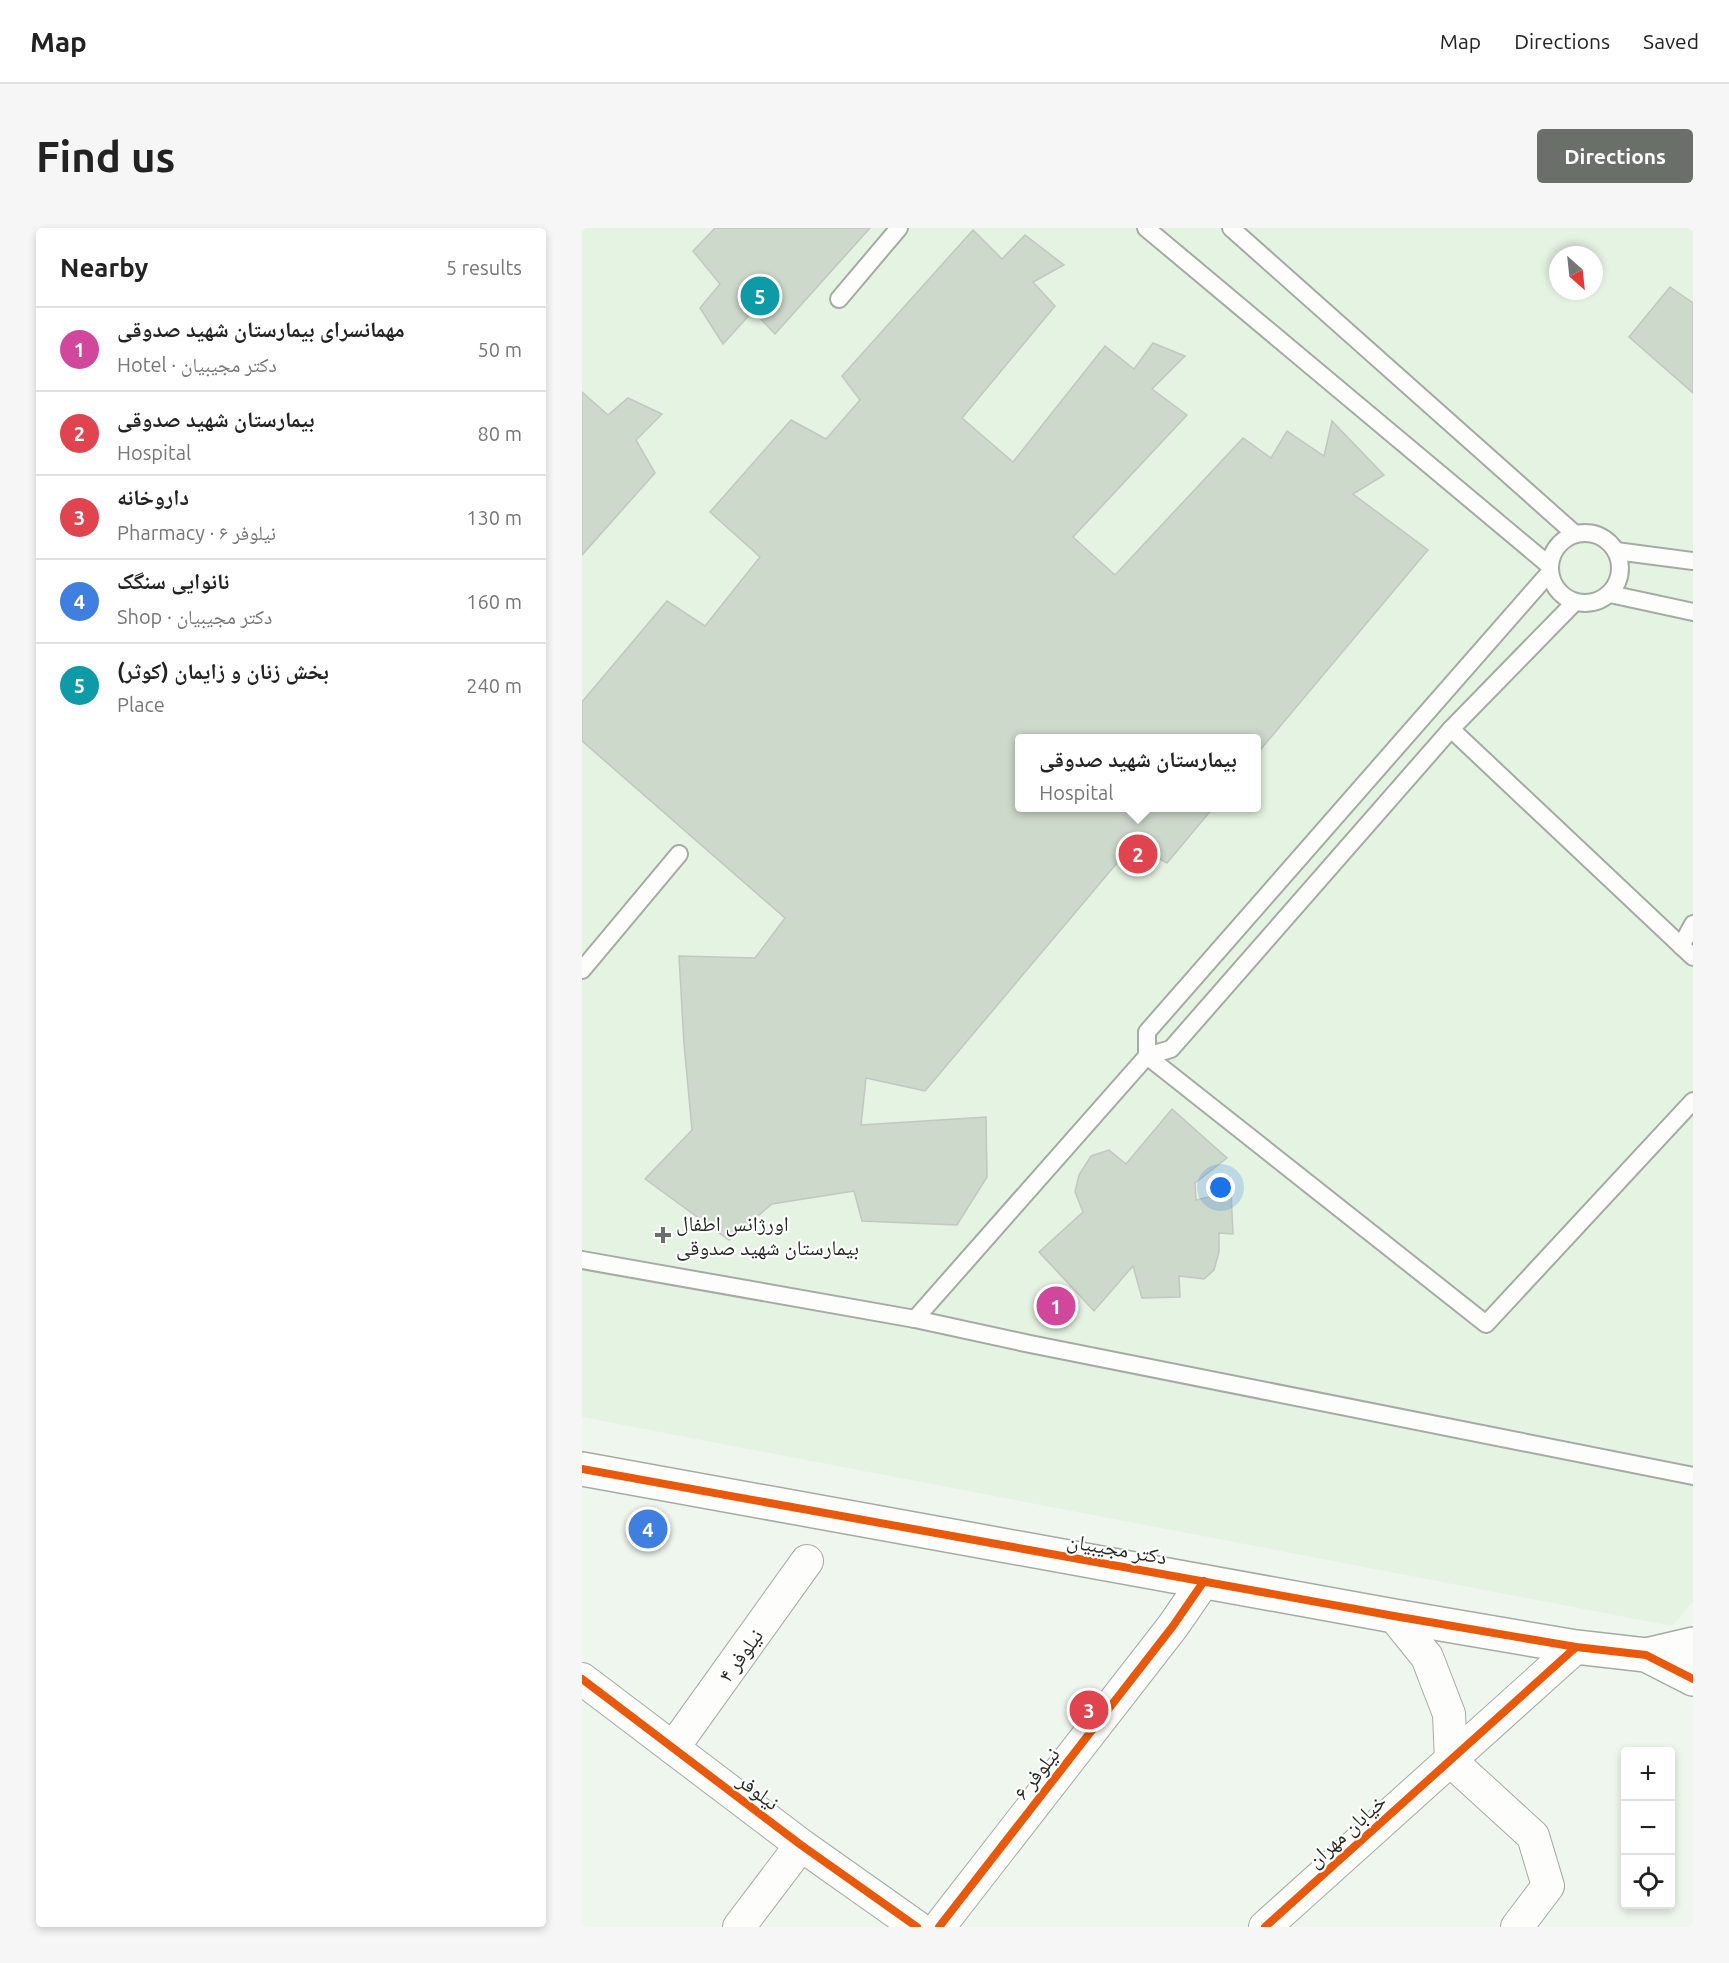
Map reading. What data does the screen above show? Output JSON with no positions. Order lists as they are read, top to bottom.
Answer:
{
  "streets": {
    "street": [
      "دکتر مجیبیان",
      "نیلوفر ۴",
      "نیلوفر ۶",
      "نیلوفر",
      "خیابان مهران"
    ]
  },
  "crossings": [
    ["دکتر مجیبیان", "نیلوفر ۶"],
    ["دکتر مجیبیان", "خیابان مهران"],
    ["نیلوفر ۴", "نیلوفر"]
  ],
  "places": {
    "health": ["اورژانس اطفال بیمارستان شهید صدوقی"]
  },
  "north": "bottom right",
  "page": {
    "header": "Map",
    "nav": ["Map", "Directions", "Saved"],
    "buttons": "Directions",
    "title": "Find us",
    "heading": ["Nearby", "5 results"],
    "pins": [
      "5",
      "2",
      "1",
      "4",
      "3"
    ],
    "list": [
      {
        "mark": "1",
        "name": "مهمانسرای بیمارستان شهید صدوقی",
        "note": "Hotel · دکتر مجیبیان",
        "value": "50 m"
      },
      {
        "mark": "2",
        "name": "بیمارستان شهید صدوقی",
        "note": "Hospital",
        "value": "80 m"
      },
      {
        "mark": "3",
        "name": "داروخانه",
        "note": "Pharmacy · نیلوفر ۶",
        "value": "130 m"
      },
      {
        "mark": "4",
        "name": "نانوایی سنگک",
        "note": "Shop · دکتر مجیبیان",
        "value": "160 m"
      },
      {
        "mark": "5",
        "name": "بخش زنان و زایمان (کوثر)",
        "note": "Place",
        "value": "240 m"
      }
    ],
    "popup": ["بیمارستان شهید صدوقی", "Hospital"],
    "map_buttons": ["+", "−"]
  }
}
